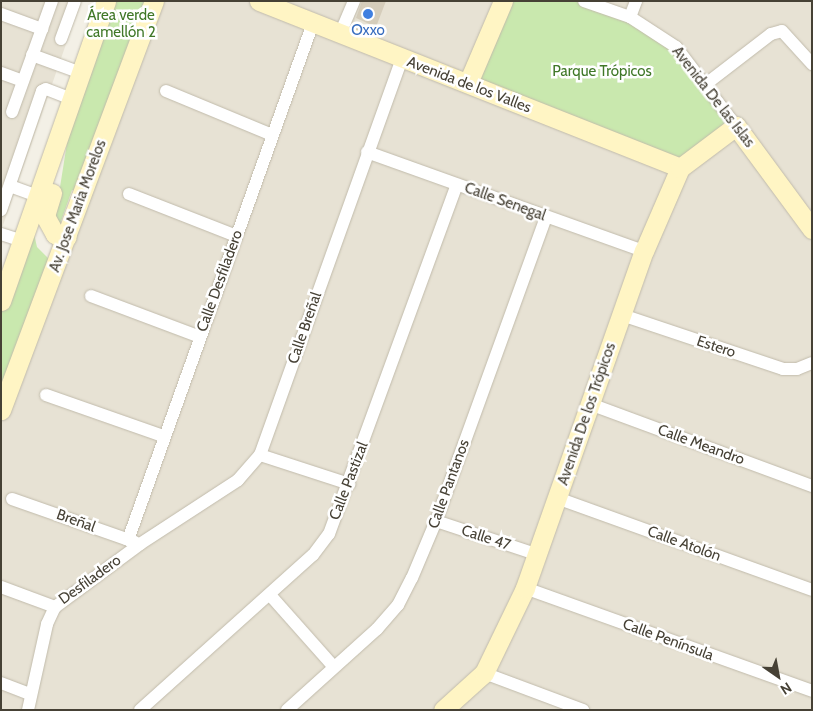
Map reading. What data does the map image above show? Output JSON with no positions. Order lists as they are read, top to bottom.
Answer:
{
  "streets": {
    "street": [
      "Avenida de los Valles",
      "Avenida De las Islas",
      "Calle Senegal",
      "Av. Jose Maria Morelos",
      "Calle Desfiladero",
      "Calle Breñal",
      "Estero",
      "Avenida De los Trópicos",
      "Calle Meandro",
      "Calle Pastizal",
      "Calle Pantanos",
      "Breñal",
      "Calle 47",
      "Calle Atolón",
      "Desfiladero",
      "Calle Península"
    ]
  },
  "crossings": [
    ["Avenida de los Valles", "Calle Desfiladero"],
    ["Avenida de los Valles", "Calle Breñal"],
    ["Avenida de los Valles", "Avenida De los Trópicos"],
    ["Avenida De las Islas", "Avenida De los Trópicos"],
    ["Calle Senegal", "Calle Breñal"],
    ["Calle Senegal", "Avenida De los Trópicos"],
    ["Calle Senegal", "Calle Pastizal"],
    ["Calle Senegal", "Calle Pantanos"],
    ["Calle Desfiladero", "Calle Breñal"],
    ["Calle Desfiladero", "Breñal"],
    ["Calle Desfiladero", "Desfiladero"],
    ["Calle Breñal", "Breñal"],
    ["Calle Breñal", "Desfiladero"],
    ["Estero", "Avenida De los Trópicos"],
    ["Avenida De los Trópicos", "Calle Meandro"],
    ["Avenida De los Trópicos", "Calle 47"],
    ["Avenida De los Trópicos", "Calle Atolón"],
    ["Avenida De los Trópicos", "Calle Península"],
    ["Calle Pantanos", "Calle 47"],
    ["Breñal", "Desfiladero"]
  ],
  "parks": ["Área verde camellón 2", "Parque Trópicos"],
  "places": ["Oxxo"],
  "north": "bottom right"
}
